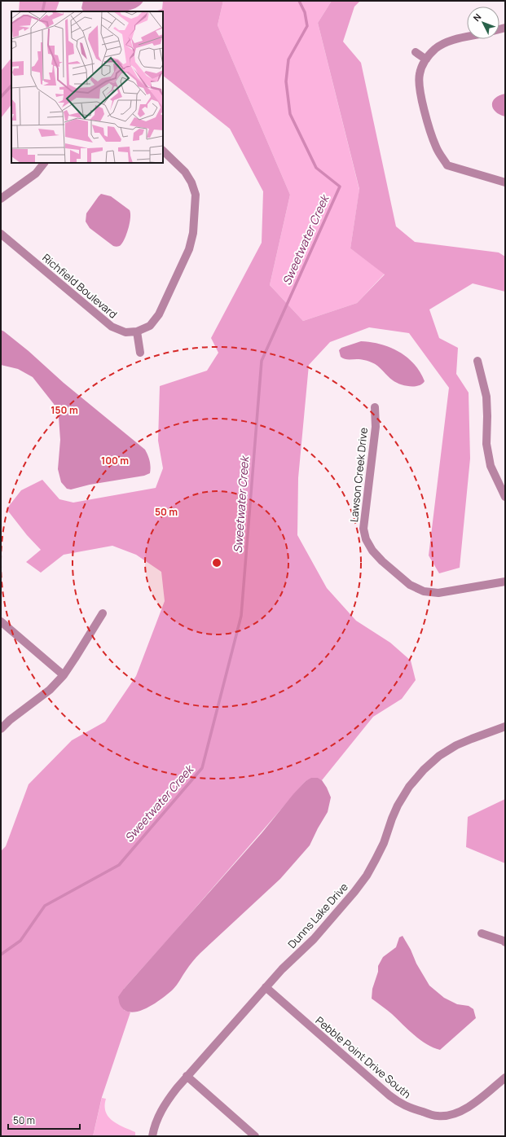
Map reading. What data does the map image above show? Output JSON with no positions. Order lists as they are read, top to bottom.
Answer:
{
  "streets": {
    "street": [
      "Richfield Boulevard",
      "Lawson Creek Drive",
      "Dunns Lake Drive",
      "Pebble Point Drive South"
    ]
  },
  "crossings": [
    ["Dunns Lake Drive", "Pebble Point Drive South"]
  ],
  "water": ["Sweetwater Creek"],
  "scale_bar": "50 m",
  "north": "top left",
  "rings": ["150 m", "100 m", "50 m"]
}
